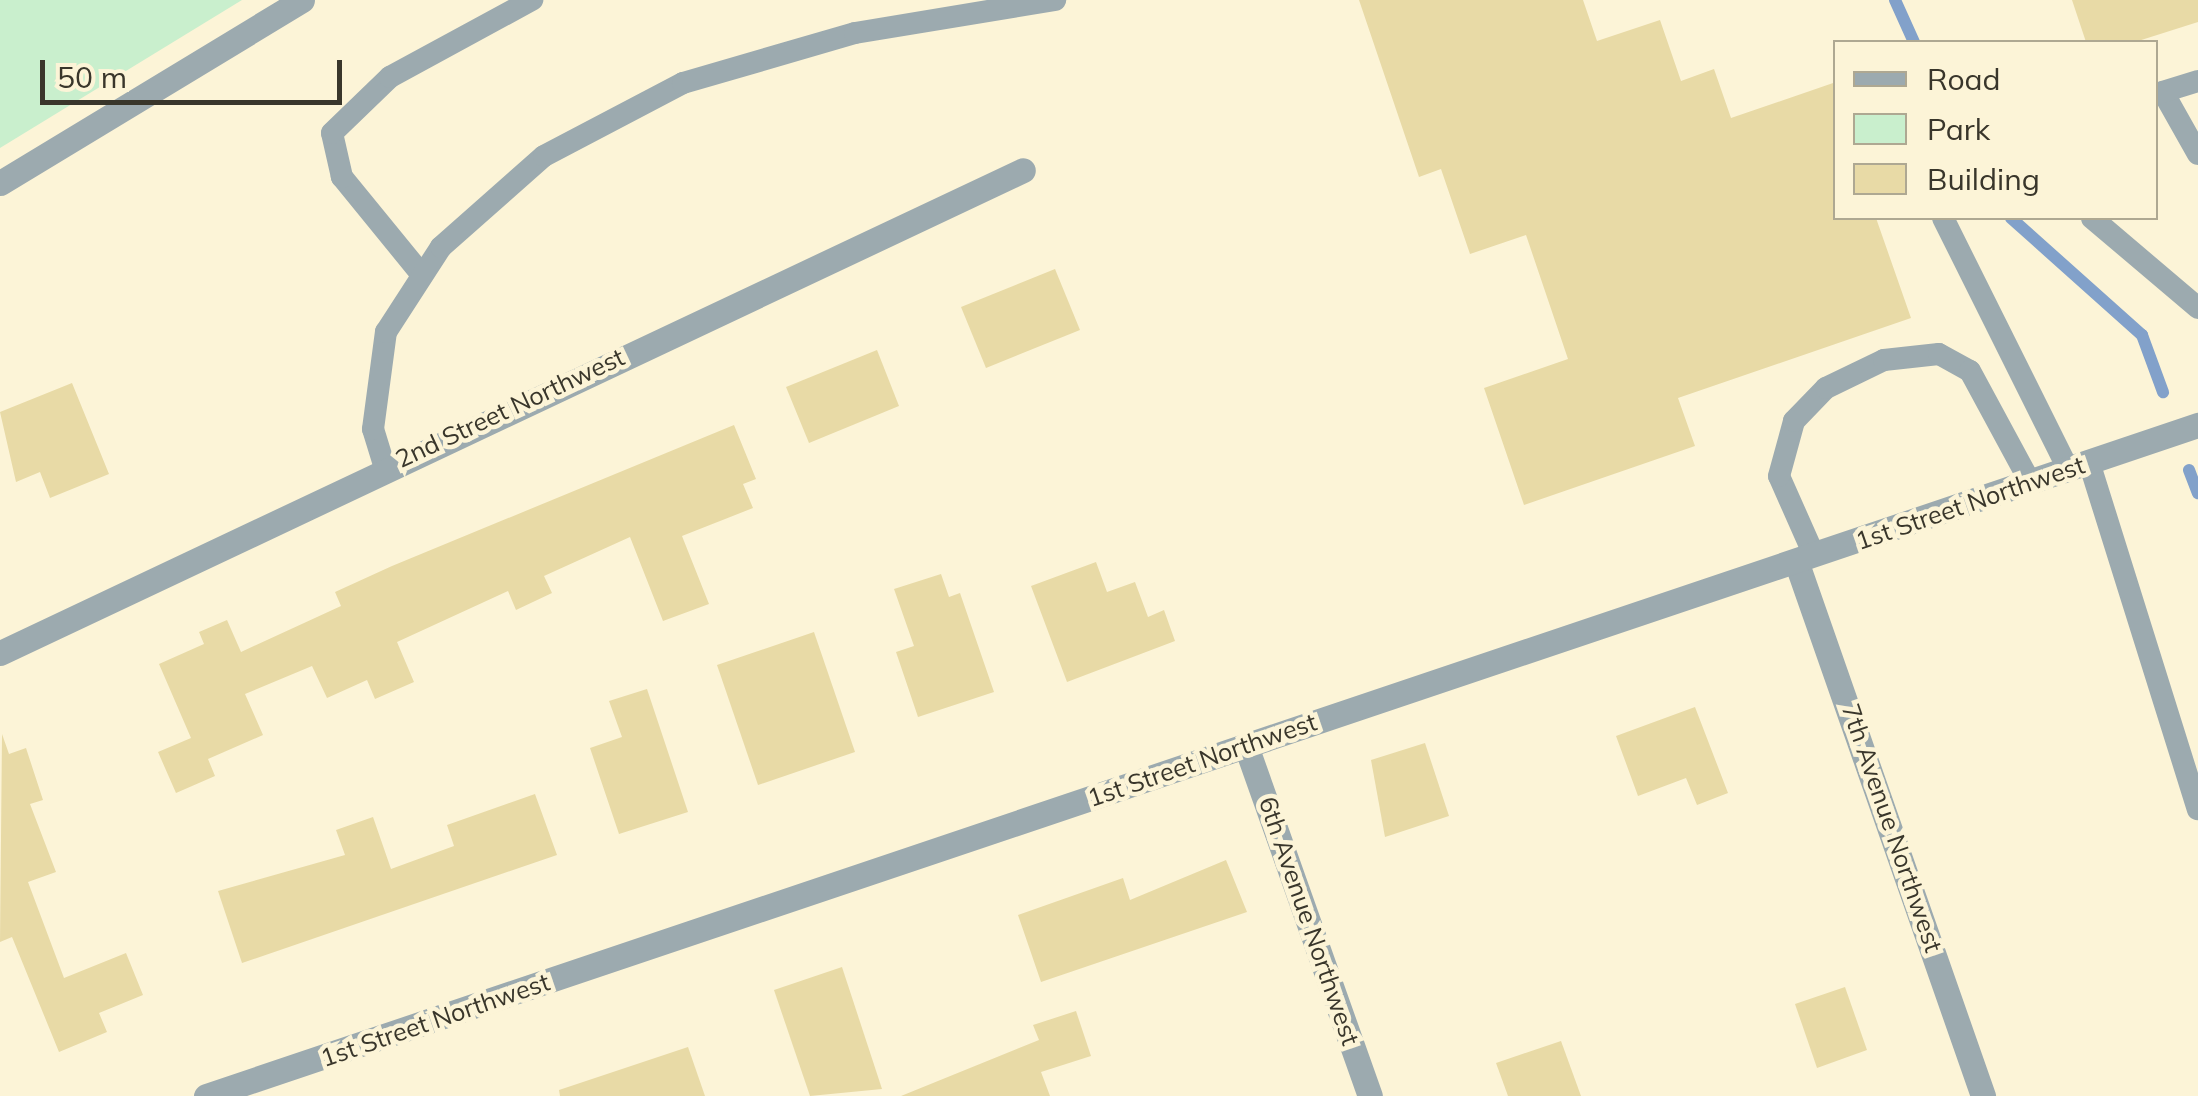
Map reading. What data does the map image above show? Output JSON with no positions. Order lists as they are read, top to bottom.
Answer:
{
  "streets": {
    "street": [
      "2nd Street Northwest",
      "1st Street Northwest",
      "7th Avenue Northwest",
      "6th Avenue Northwest"
    ]
  },
  "crossings": [
    ["1st Street Northwest", "7th Avenue Northwest"],
    ["1st Street Northwest", "6th Avenue Northwest"]
  ],
  "legend": ["Road", "Park", "Building"],
  "scale_bar": "50 m"
}
